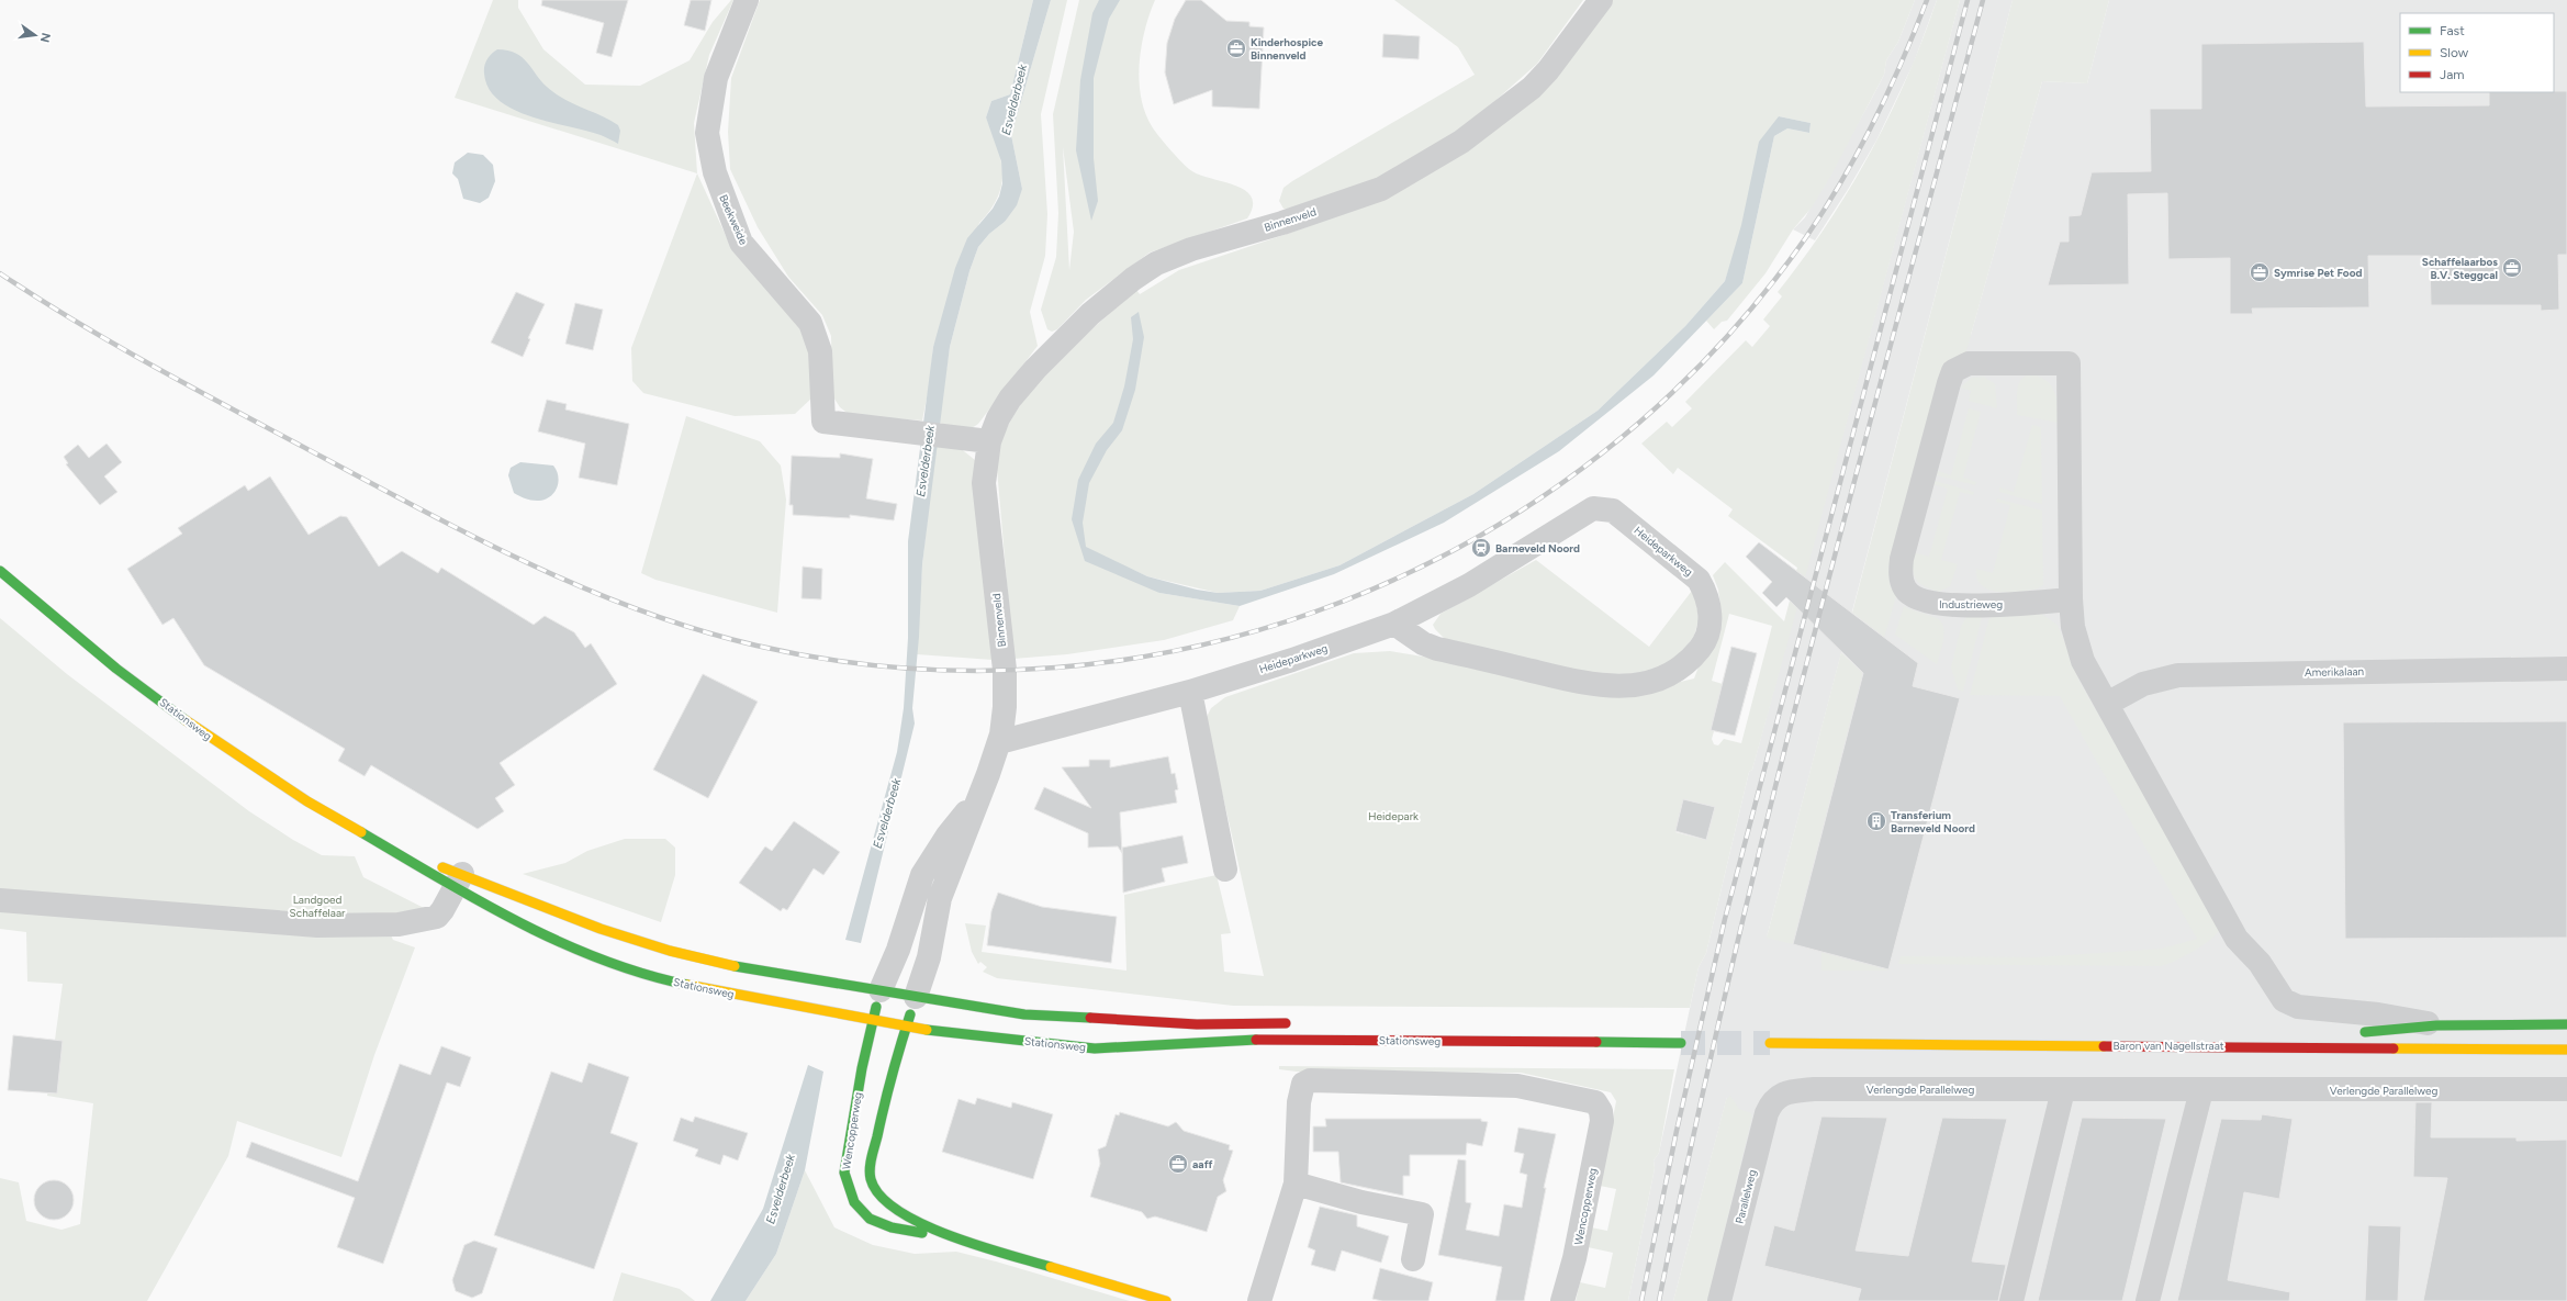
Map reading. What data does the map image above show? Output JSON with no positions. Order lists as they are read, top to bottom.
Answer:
{
  "streets": {
    "main road": ["Stationsweg", "Baron van Nagellstraat", "Wencopperweg"],
    "street": [
      "Beekweide",
      "Binnenveld",
      "Heideparkweg",
      "Industrieweg",
      "Amerikalaan",
      "Verlengde Parallelweg",
      "Parallelweg"
    ]
  },
  "crossings": [
    ["Beekweide", "Binnenveld"],
    ["Binnenveld", "Heideparkweg"],
    ["Binnenveld", "Stationsweg"],
    ["Binnenveld", "Wencopperweg"],
    ["Stationsweg", "Wencopperweg"],
    ["Verlengde Parallelweg", "Parallelweg"]
  ],
  "water": ["Esvelderbeek"],
  "parks": ["Heidepark", "Landgoed Schaffelaar"],
  "places": {
    "office": [
      "Kinderhospice Binnenveld",
      "Schaffelaarbos B.V. Steggcal",
      "Symrise Pet Food",
      "aaff"
    ],
    "station": ["Barneveld Noord"],
    "building": ["Transferium Barneveld Noord"]
  },
  "legend": ["Fast", "Slow", "Jam"],
  "north": "right"
}
